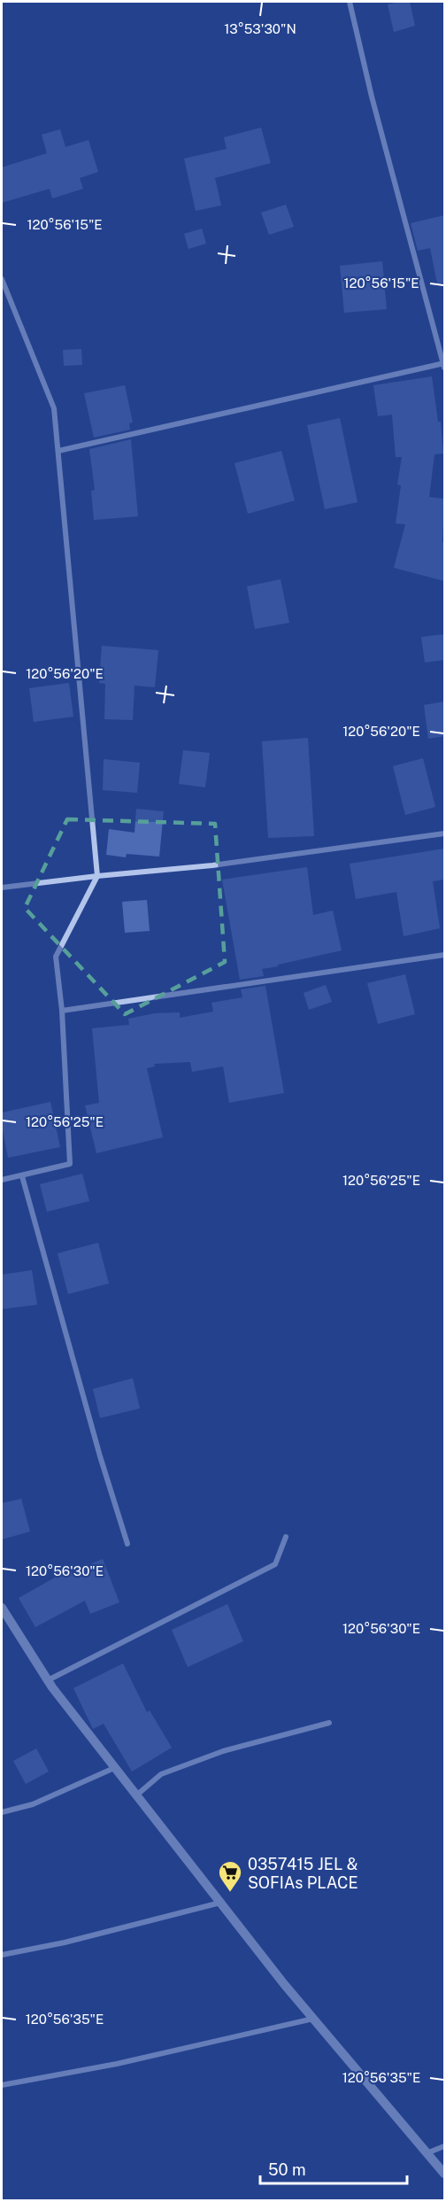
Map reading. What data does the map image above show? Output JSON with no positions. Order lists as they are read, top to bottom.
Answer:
{
  "places": {
    "supermarket": ["0357415 JEL & SOFIAs PLACE"]
  },
  "scale_bar": "50 m",
  "coordinates": [
    "13°53'30\"N",
    "120°56'15\"E",
    "120°56'20\"E",
    "120°56'25\"E",
    "120°56'30\"E",
    "120°56'35\"E"
  ]
}
